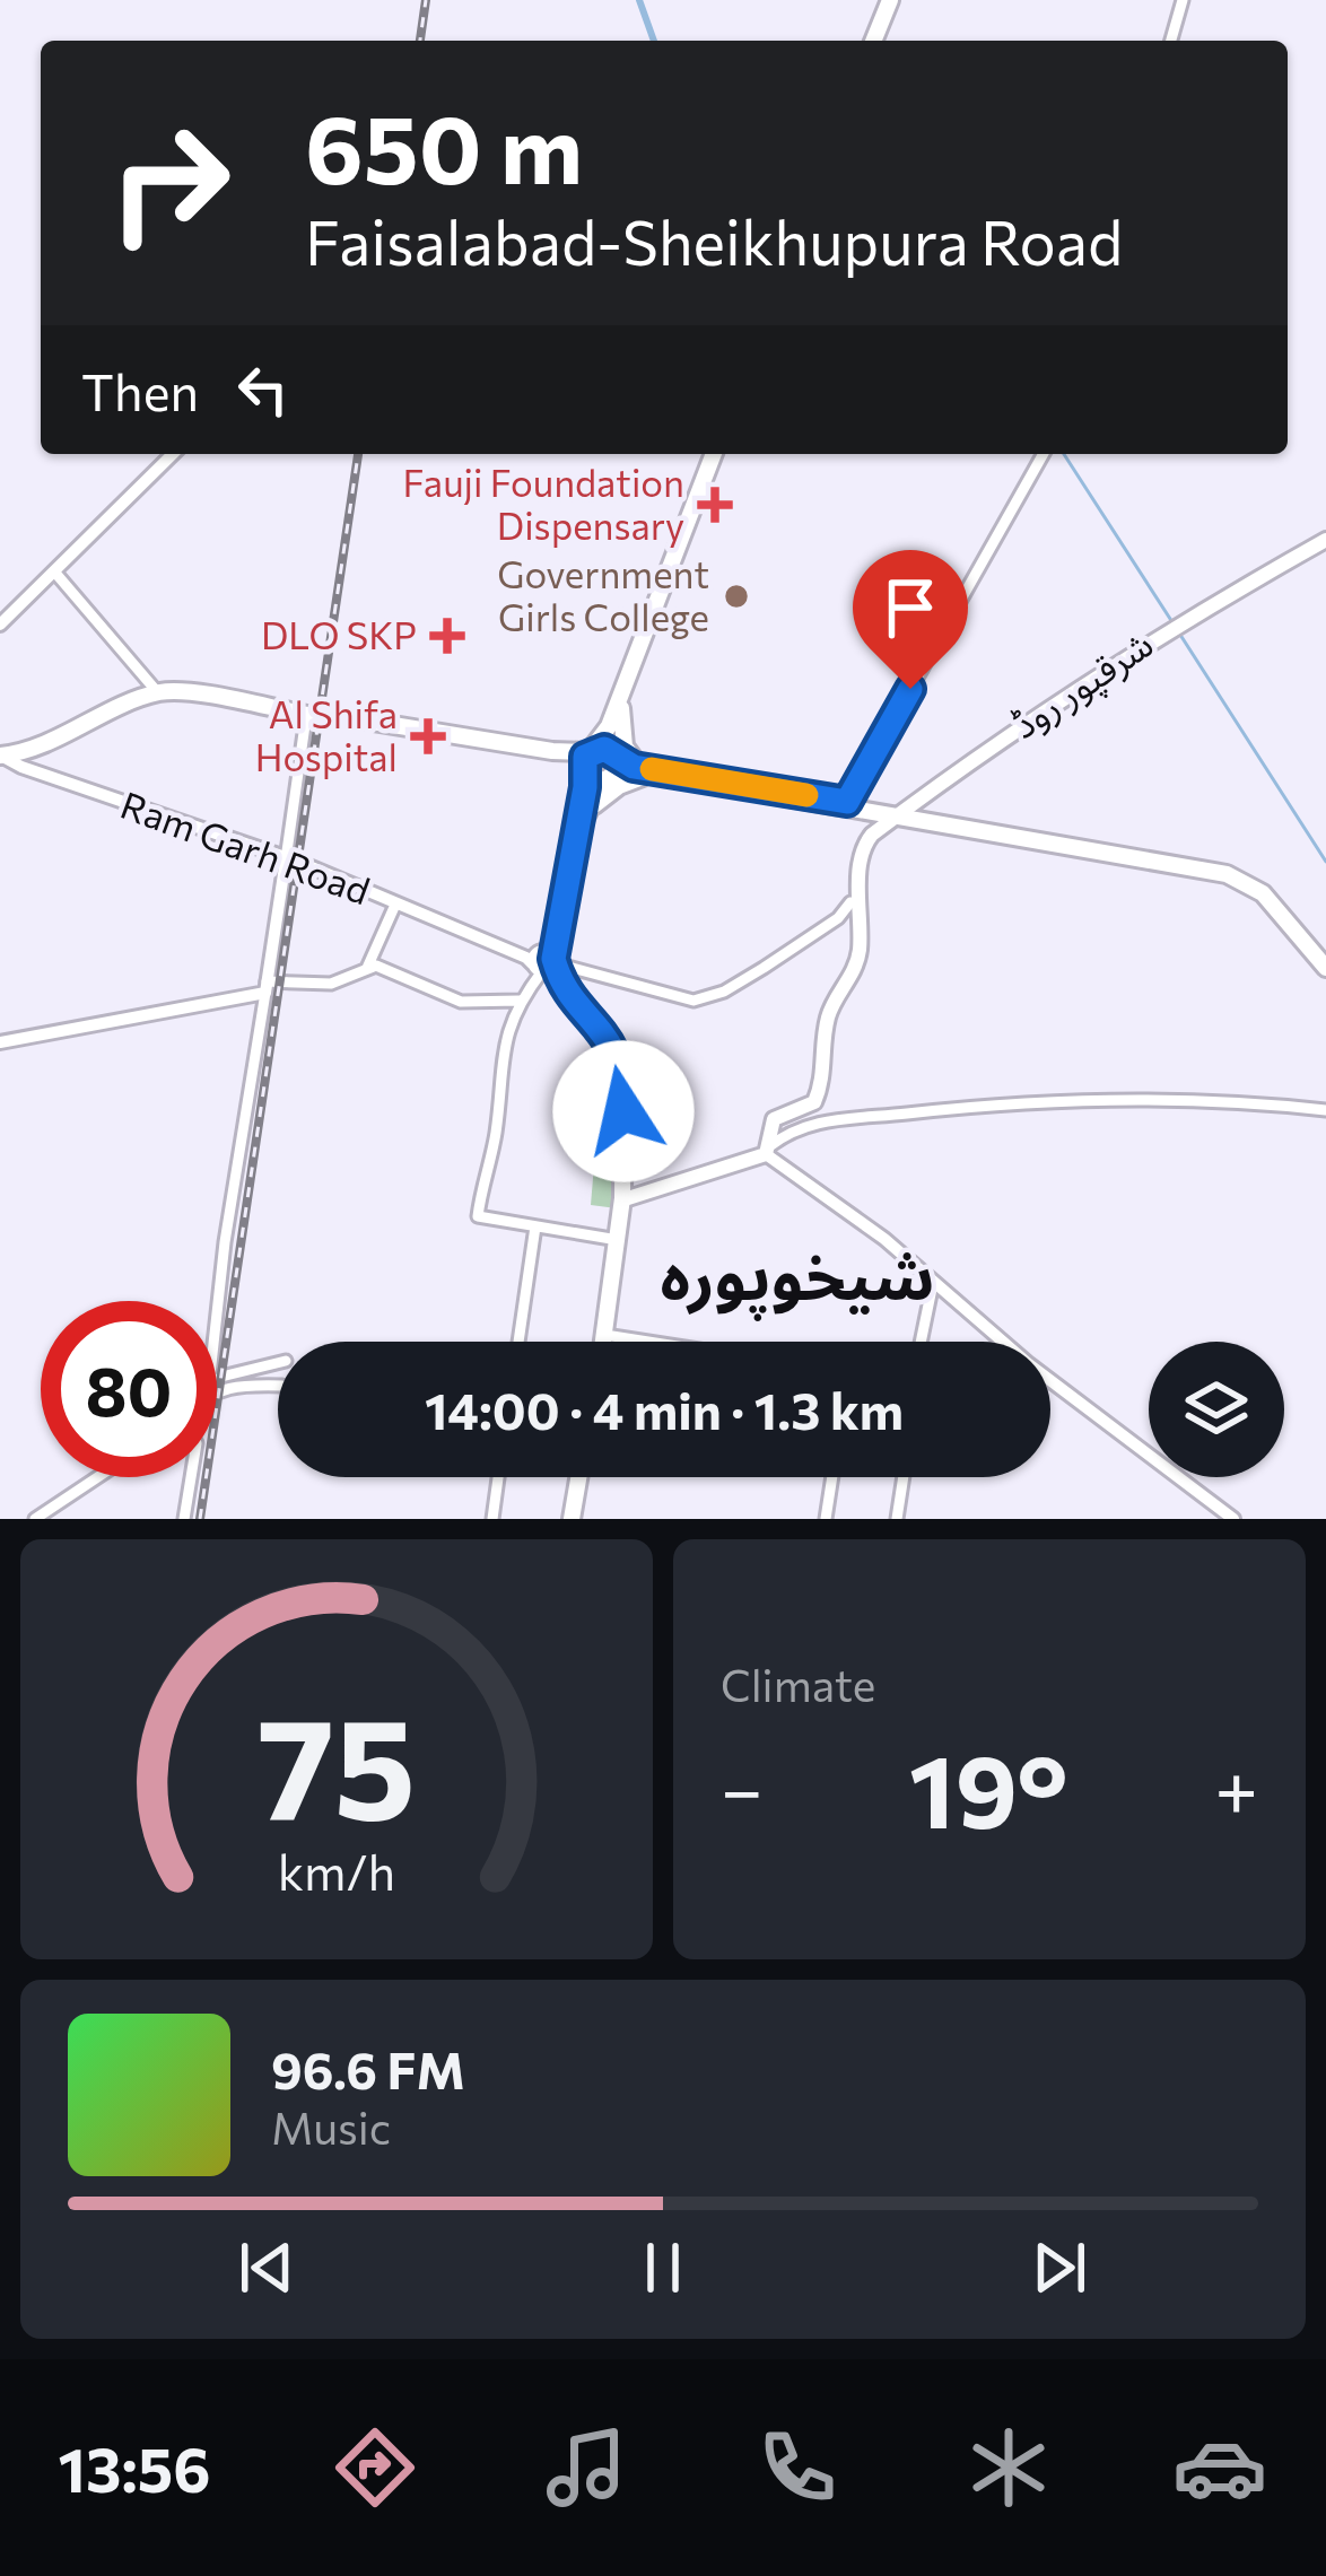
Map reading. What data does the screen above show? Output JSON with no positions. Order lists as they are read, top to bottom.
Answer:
{
  "streets": {
    "main road": ["شرقپور روڈ", "Ram Garh Road"]
  },
  "districts": ["شیخوپورہ"],
  "places": {
    "health": ["Fauji Foundation Dispensary", "DLO SKP", "Al Shifa Hospital"],
    "other": ["Government Girls College"]
  },
  "page": {
    "turn": ["650 m", "Faisalabad-Sheikhupura Road"],
    "then": "Then",
    "limit": "80",
    "trip": "14:00 · 4 min · 1.3 km",
    "tile": "Climate",
    "heat": ["−", "19°", "+"],
    "song": ["96.6 FM", "Music"],
    "tabs": "13:56",
    "gauge": ["75", "km/h"]
  }
}
